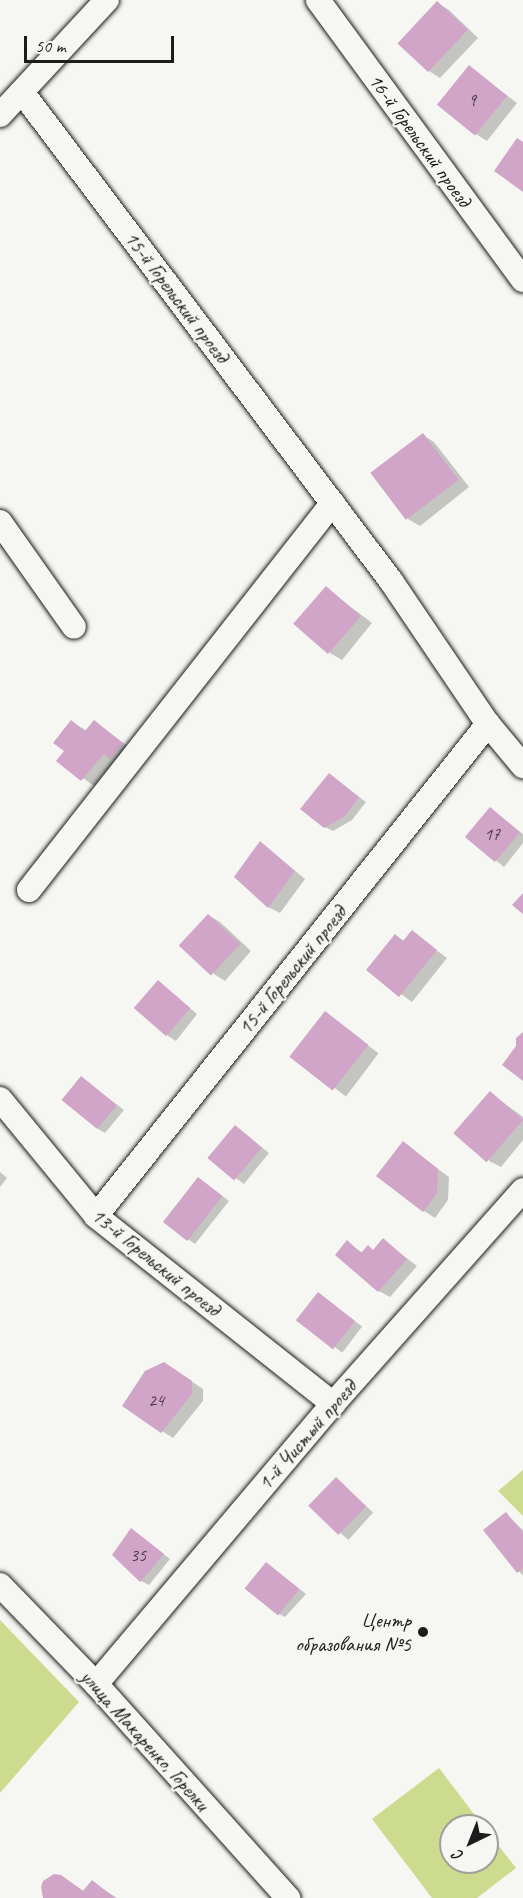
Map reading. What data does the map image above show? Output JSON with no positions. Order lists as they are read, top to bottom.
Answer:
{
  "streets": {
    "street": [
      "16-й Горельский проезд",
      "15-й Горельский проезд",
      "13-й Горельский проезд",
      "1-й Чистый проезд",
      "улица Макаренко, Горелки"
    ]
  },
  "crossings": [
    ["15-й Горельский проезд", "13-й Горельский проезд"],
    ["13-й Горельский проезд", "1-й Чистый проезд"],
    ["1-й Чистый проезд", "улица Макаренко, Горелки"]
  ],
  "places": ["Центр образования №5"],
  "house_numbers": [
    "9",
    "17",
    "24",
    "35"
  ],
  "scale_bar": "50 m",
  "north": "bottom left"
}
